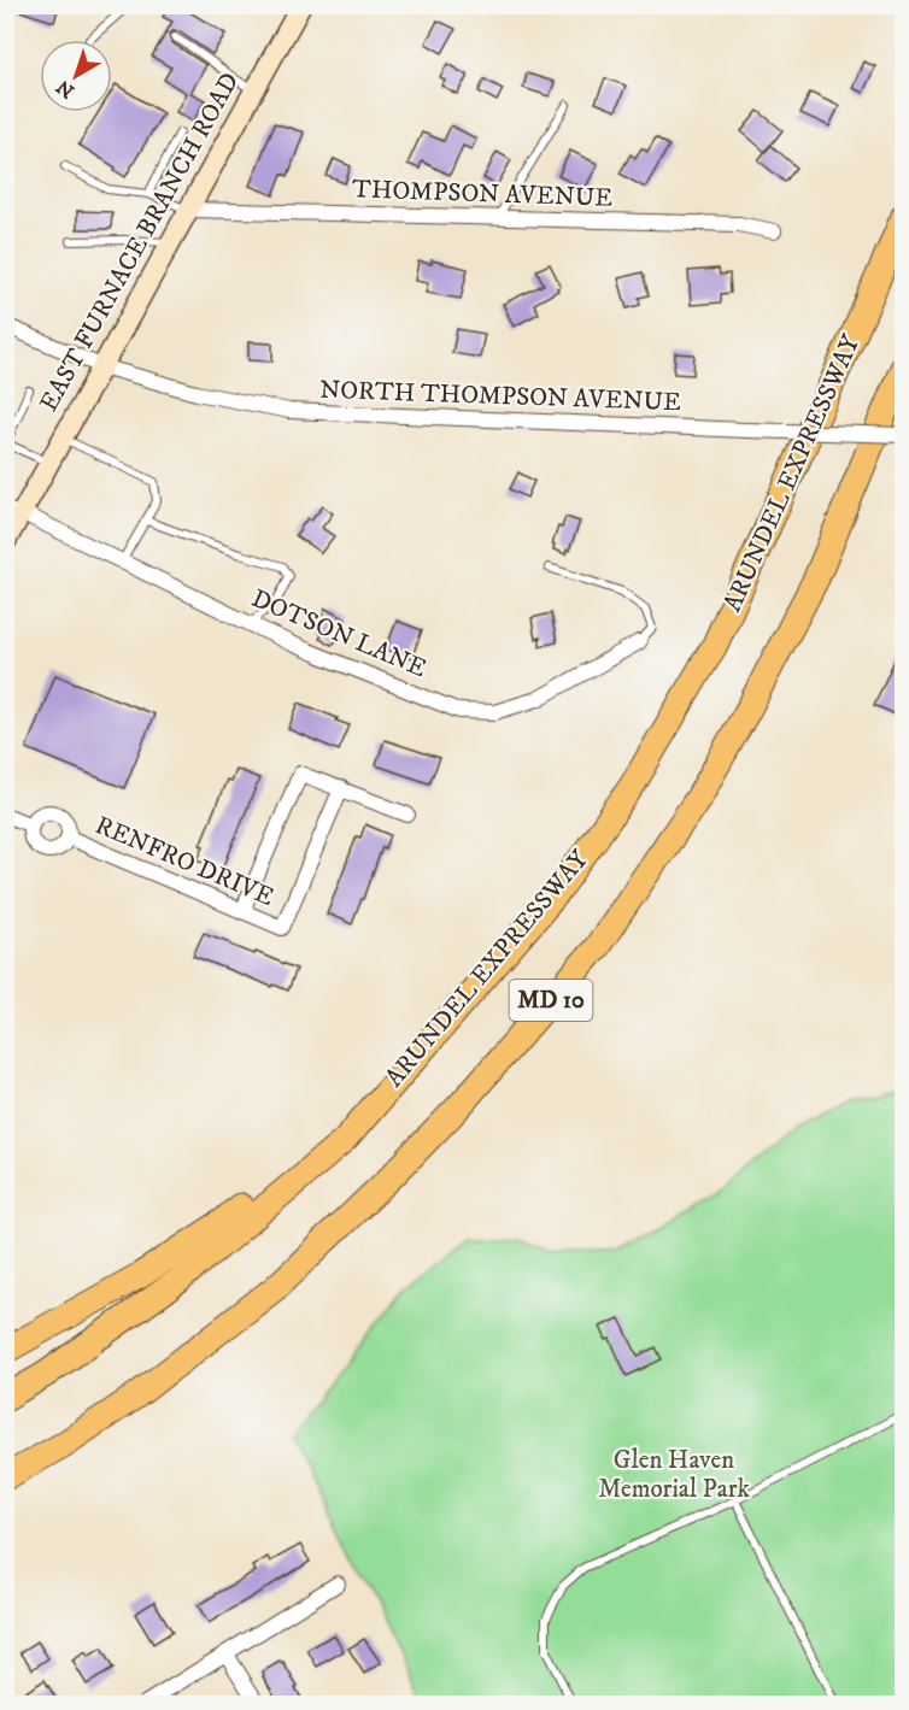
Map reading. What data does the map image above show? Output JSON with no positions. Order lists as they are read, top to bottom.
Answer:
{
  "streets": {
    "highway": ["ARUNDEL EXPRESSWAY", "MD 10"],
    "main road": ["EAST FURNACE BRANCH ROAD"],
    "street": [
      "THOMPSON AVENUE",
      "NORTH THOMPSON AVENUE",
      "DOTSON LANE",
      "RENFRO DRIVE"
    ]
  },
  "crossings": [
    ["THOMPSON AVENUE", "EAST FURNACE BRANCH ROAD"],
    ["EAST FURNACE BRANCH ROAD", "NORTH THOMPSON AVENUE"],
    ["EAST FURNACE BRANCH ROAD", "DOTSON LANE"]
  ],
  "parks": ["Glen Haven Memorial Park"],
  "north": "bottom left"
}
